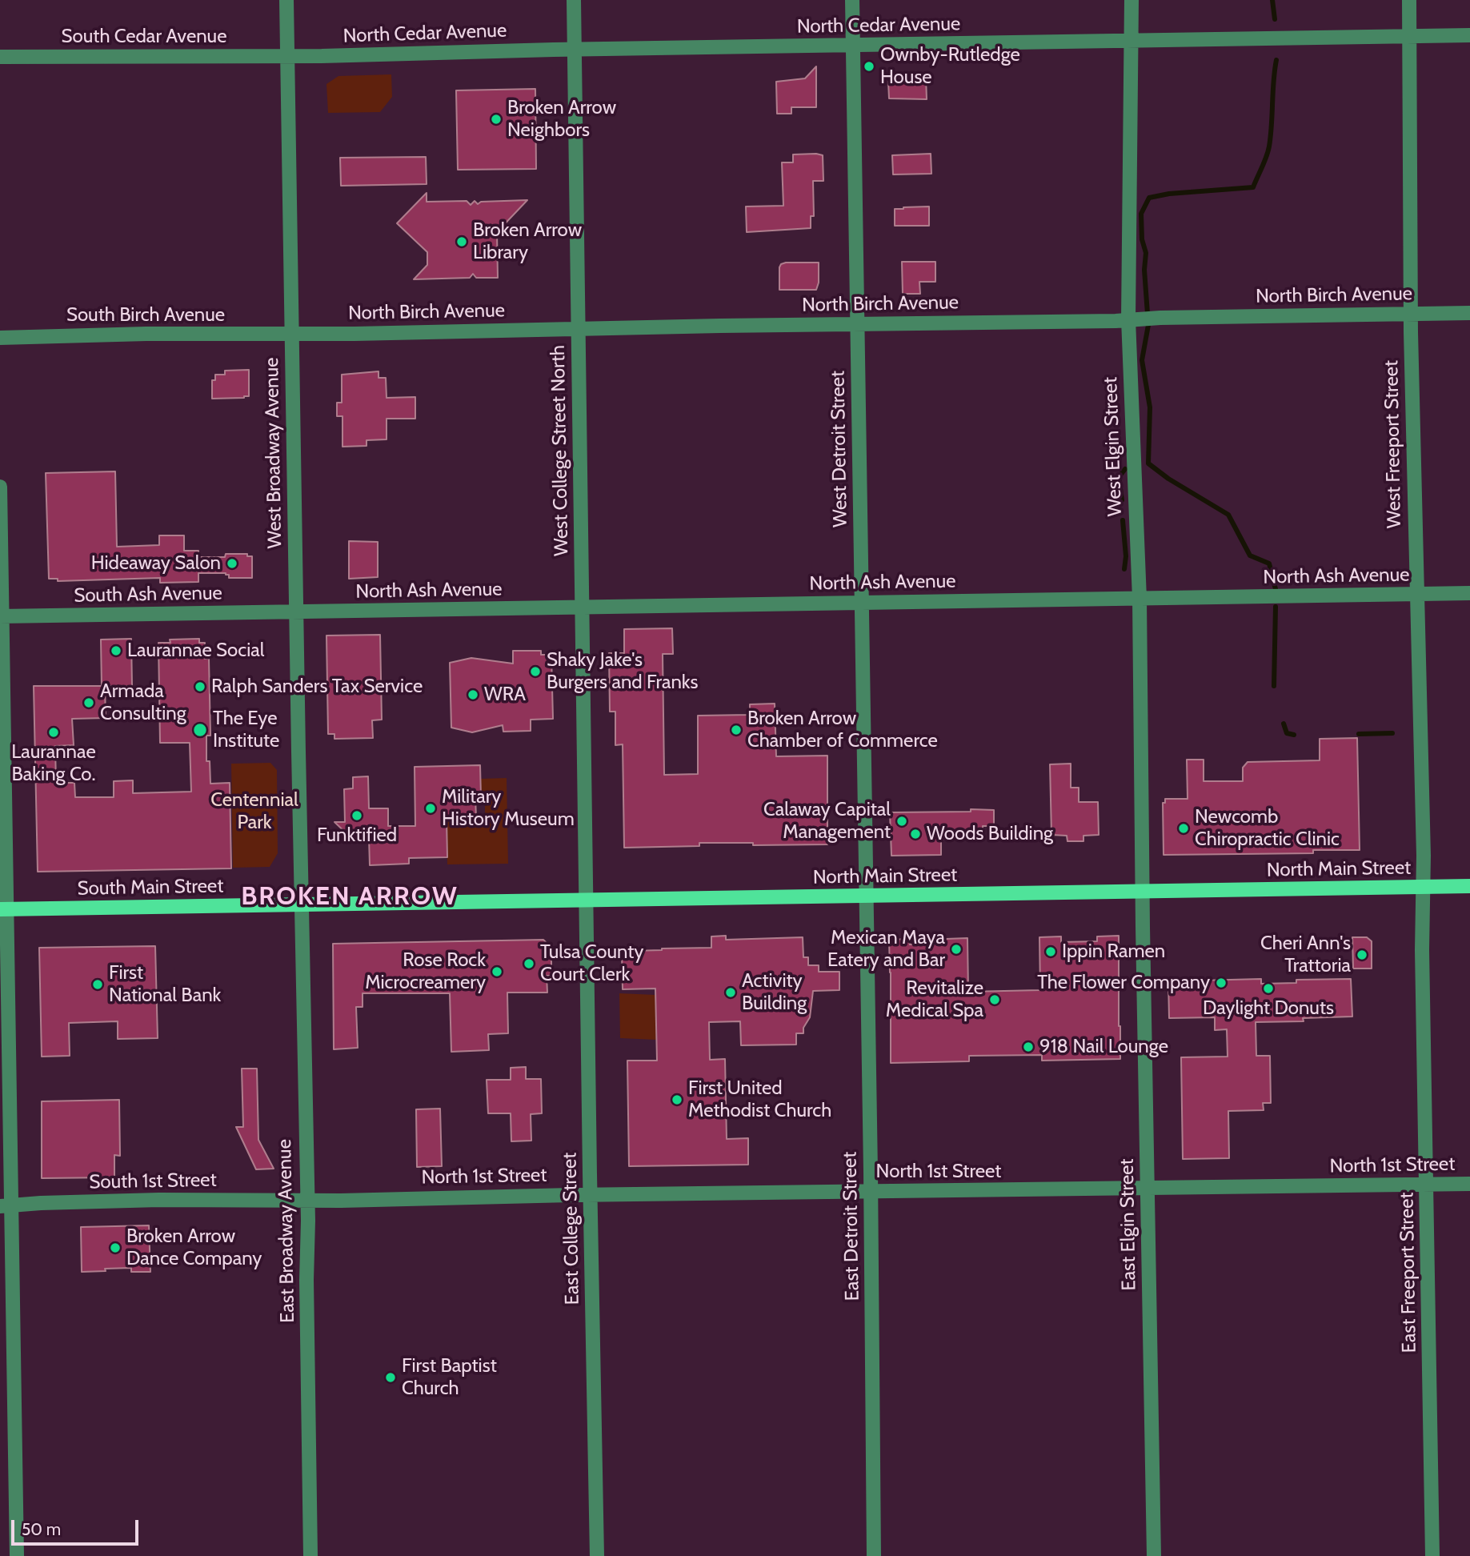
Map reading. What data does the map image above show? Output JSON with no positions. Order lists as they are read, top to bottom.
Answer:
{
  "streets": {
    "main road": ["North Main Street", "South Main Street"],
    "street": [
      "North Cedar Avenue",
      "South Cedar Avenue",
      "North Birch Avenue",
      "South Birch Avenue",
      "West Freeport Street",
      "West Elgin Street",
      "West Detroit Street",
      "West College Street North",
      "West Broadway Avenue",
      "North Ash Avenue",
      "South Ash Avenue",
      "North 1st Street",
      "South 1st Street",
      "East Elgin Street",
      "East Detroit Street",
      "East College Street",
      "East Broadway Avenue",
      "East Freeport Street"
    ]
  },
  "crossings": [
    ["North Cedar Avenue", "South Cedar Avenue"],
    ["North Cedar Avenue", "West Freeport Street"],
    ["North Cedar Avenue", "West Elgin Street"],
    ["North Cedar Avenue", "West Detroit Street"],
    ["North Cedar Avenue", "West College Street North"],
    ["North Cedar Avenue", "West Broadway Avenue"],
    ["South Cedar Avenue", "West Broadway Avenue"],
    ["North Birch Avenue", "South Birch Avenue"],
    ["North Birch Avenue", "West Freeport Street"],
    ["North Birch Avenue", "West Elgin Street"],
    ["North Birch Avenue", "West Detroit Street"],
    ["North Birch Avenue", "West College Street North"],
    ["North Birch Avenue", "West Broadway Avenue"],
    ["South Birch Avenue", "West Broadway Avenue"],
    ["West Freeport Street", "North Ash Avenue"],
    ["West Freeport Street", "North Main Street"],
    ["West Freeport Street", "East Freeport Street"],
    ["West Elgin Street", "North Ash Avenue"],
    ["West Elgin Street", "North Main Street"],
    ["West Elgin Street", "East Elgin Street"],
    ["West Detroit Street", "North Ash Avenue"],
    ["West Detroit Street", "North Main Street"],
    ["West Detroit Street", "East Detroit Street"],
    ["West College Street North", "North Ash Avenue"],
    ["West College Street North", "North Main Street"],
    ["West College Street North", "East College Street"],
    ["West Broadway Avenue", "North Ash Avenue"],
    ["West Broadway Avenue", "South Ash Avenue"],
    ["West Broadway Avenue", "North Main Street"],
    ["West Broadway Avenue", "South Main Street"],
    ["West Broadway Avenue", "East Broadway Avenue"],
    ["North Ash Avenue", "South Ash Avenue"],
    ["North Main Street", "South Main Street"],
    ["North Main Street", "East Elgin Street"],
    ["North Main Street", "East Detroit Street"],
    ["North Main Street", "East College Street"],
    ["North Main Street", "East Broadway Avenue"],
    ["North Main Street", "East Freeport Street"],
    ["South Main Street", "East Broadway Avenue"],
    ["North 1st Street", "South 1st Street"],
    ["North 1st Street", "East Elgin Street"],
    ["North 1st Street", "East Detroit Street"],
    ["North 1st Street", "East College Street"],
    ["North 1st Street", "East Broadway Avenue"],
    ["North 1st Street", "East Freeport Street"],
    ["South 1st Street", "East Broadway Avenue"]
  ],
  "districts": ["BROKEN ARROW"],
  "parks": ["Centennial Park"],
  "places": [
    "Ownby-Rutledge House",
    "Broken Arrow Neighbors",
    "Broken Arrow Library",
    "Hideaway Salon",
    "Laurannae Social",
    "Shaky Jake's Burgers and Franks",
    "Ralph Sanders Tax Service",
    "WRA",
    "Armada Consulting",
    "The Eye Institute",
    "Broken Arrow Chamber of Commerce",
    "Laurannae Baking Co.",
    "Military History Museum",
    "Funktified",
    "Calaway Capital Management",
    "Newcomb Chiropractic Clinic",
    "Woods Building",
    "Mexican Maya Eatery and Bar",
    "Ippin Ramen",
    "Cheri Ann's Trattoria",
    "Tulsa County Court Clerk",
    "Rose Rock Microcreamery",
    "The Flower Company",
    "First National Bank",
    "Daylight Donuts",
    "Activity Building",
    "Revitalize Medical Spa",
    "918 Nail Lounge",
    "First United Methodist Church",
    "Broken Arrow Dance Company",
    "First Baptist Church"
  ],
  "scale_bar": "50 m"
}
